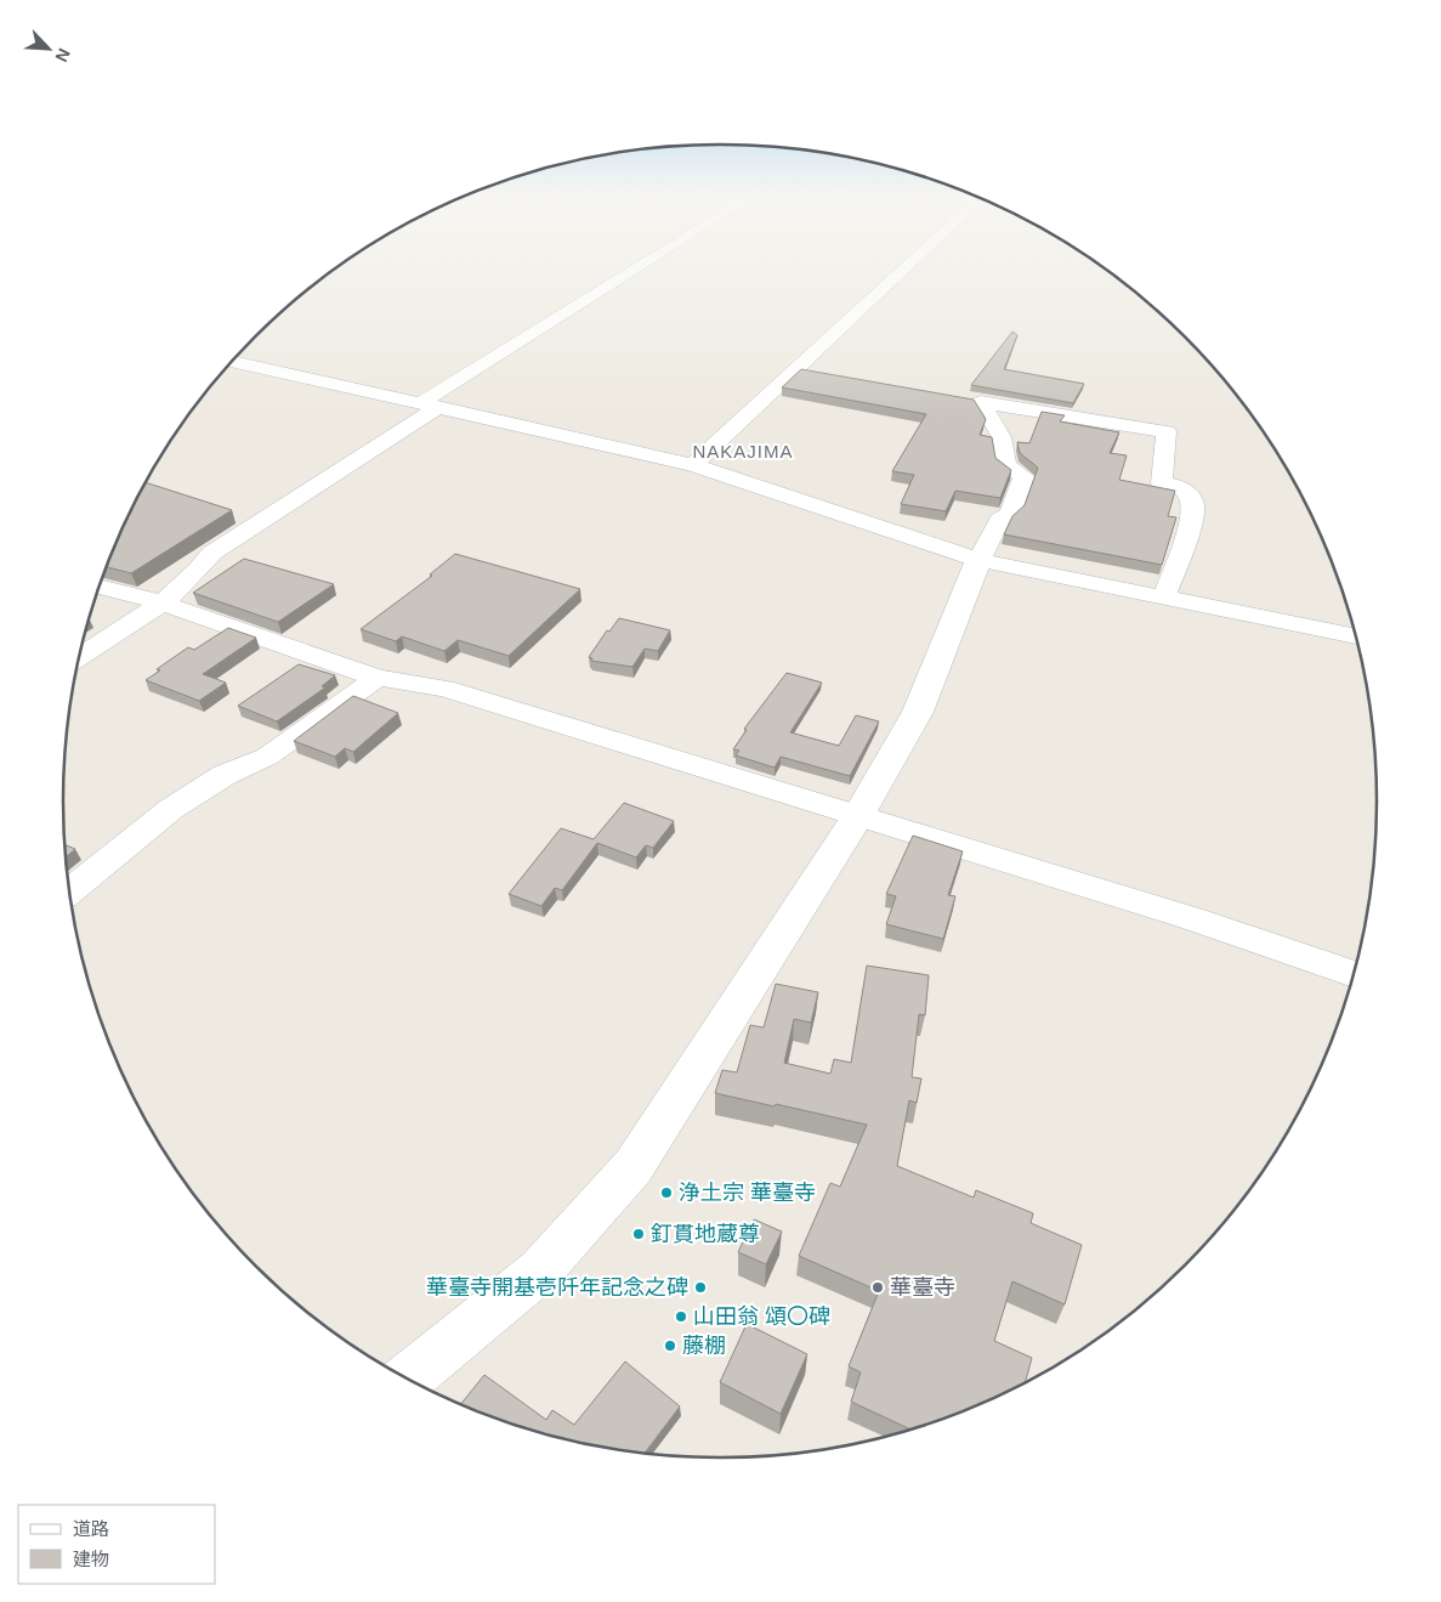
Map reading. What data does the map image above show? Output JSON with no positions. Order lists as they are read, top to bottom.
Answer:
{
  "districts": ["NAKAJIMA"],
  "places": [
    "浄土宗 華臺寺",
    "釘貫地蔵尊",
    "華臺寺開基壱阡年記念之碑",
    "華臺寺",
    "山田翁 頌〇碑",
    "藤棚"
  ],
  "legend": ["道路", "建物"],
  "north": "bottom right"
}
